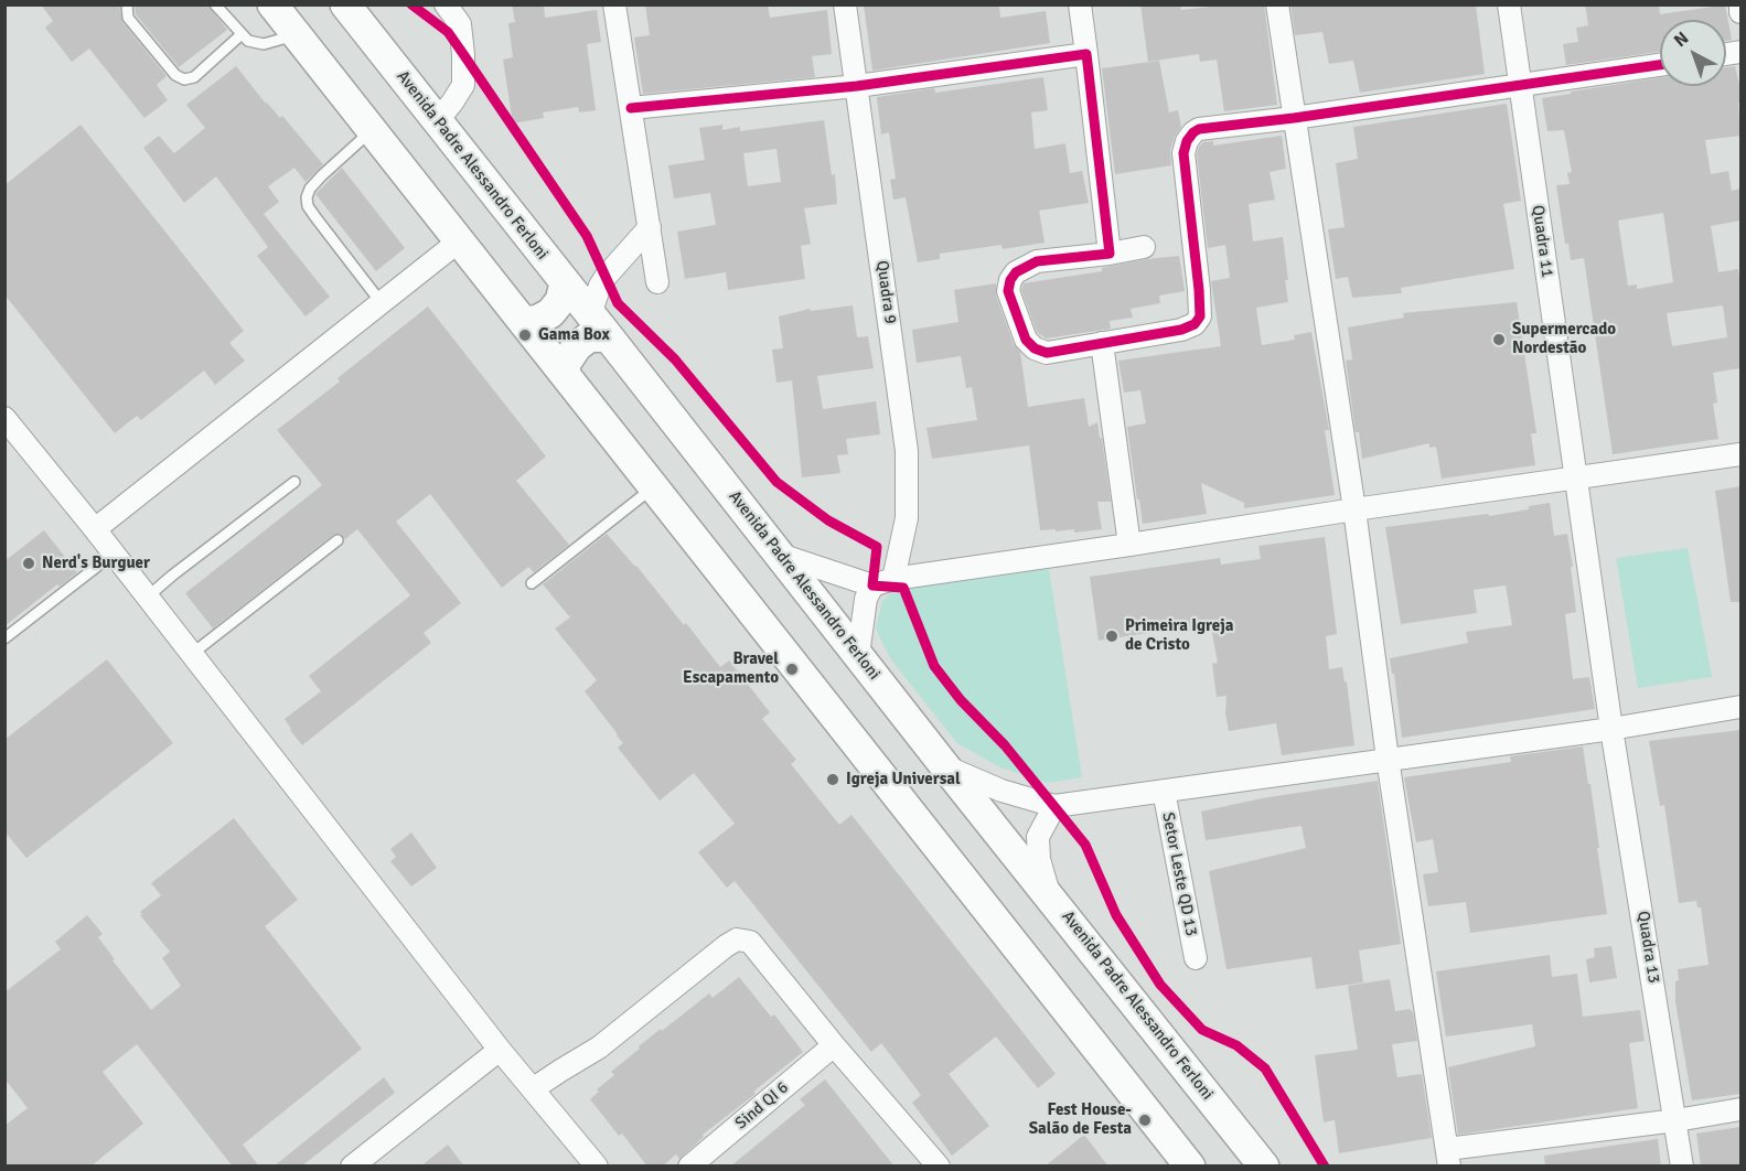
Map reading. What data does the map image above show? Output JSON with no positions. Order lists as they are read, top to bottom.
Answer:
{
  "streets": {
    "main road": ["Avenida Padre Alessandro Ferloni"],
    "street": [
      "Quadra 11",
      "Quadra 9",
      "Setor Leste QD 13",
      "Quadra 13",
      "Sind QI 6"
    ]
  },
  "crossings": [
    ["Avenida Padre Alessandro Ferloni", "Quadra 9"],
    ["Quadra 11", "Quadra 13"]
  ],
  "places": [
    "Gama Box",
    "Supermercado Nordestão",
    "Nerd's Burguer",
    "Primeira Igreja de Cristo",
    "Bravel Escapamento",
    "Igreja Universal",
    "Fest House- Salão de Festa"
  ],
  "north": "top left"
}
